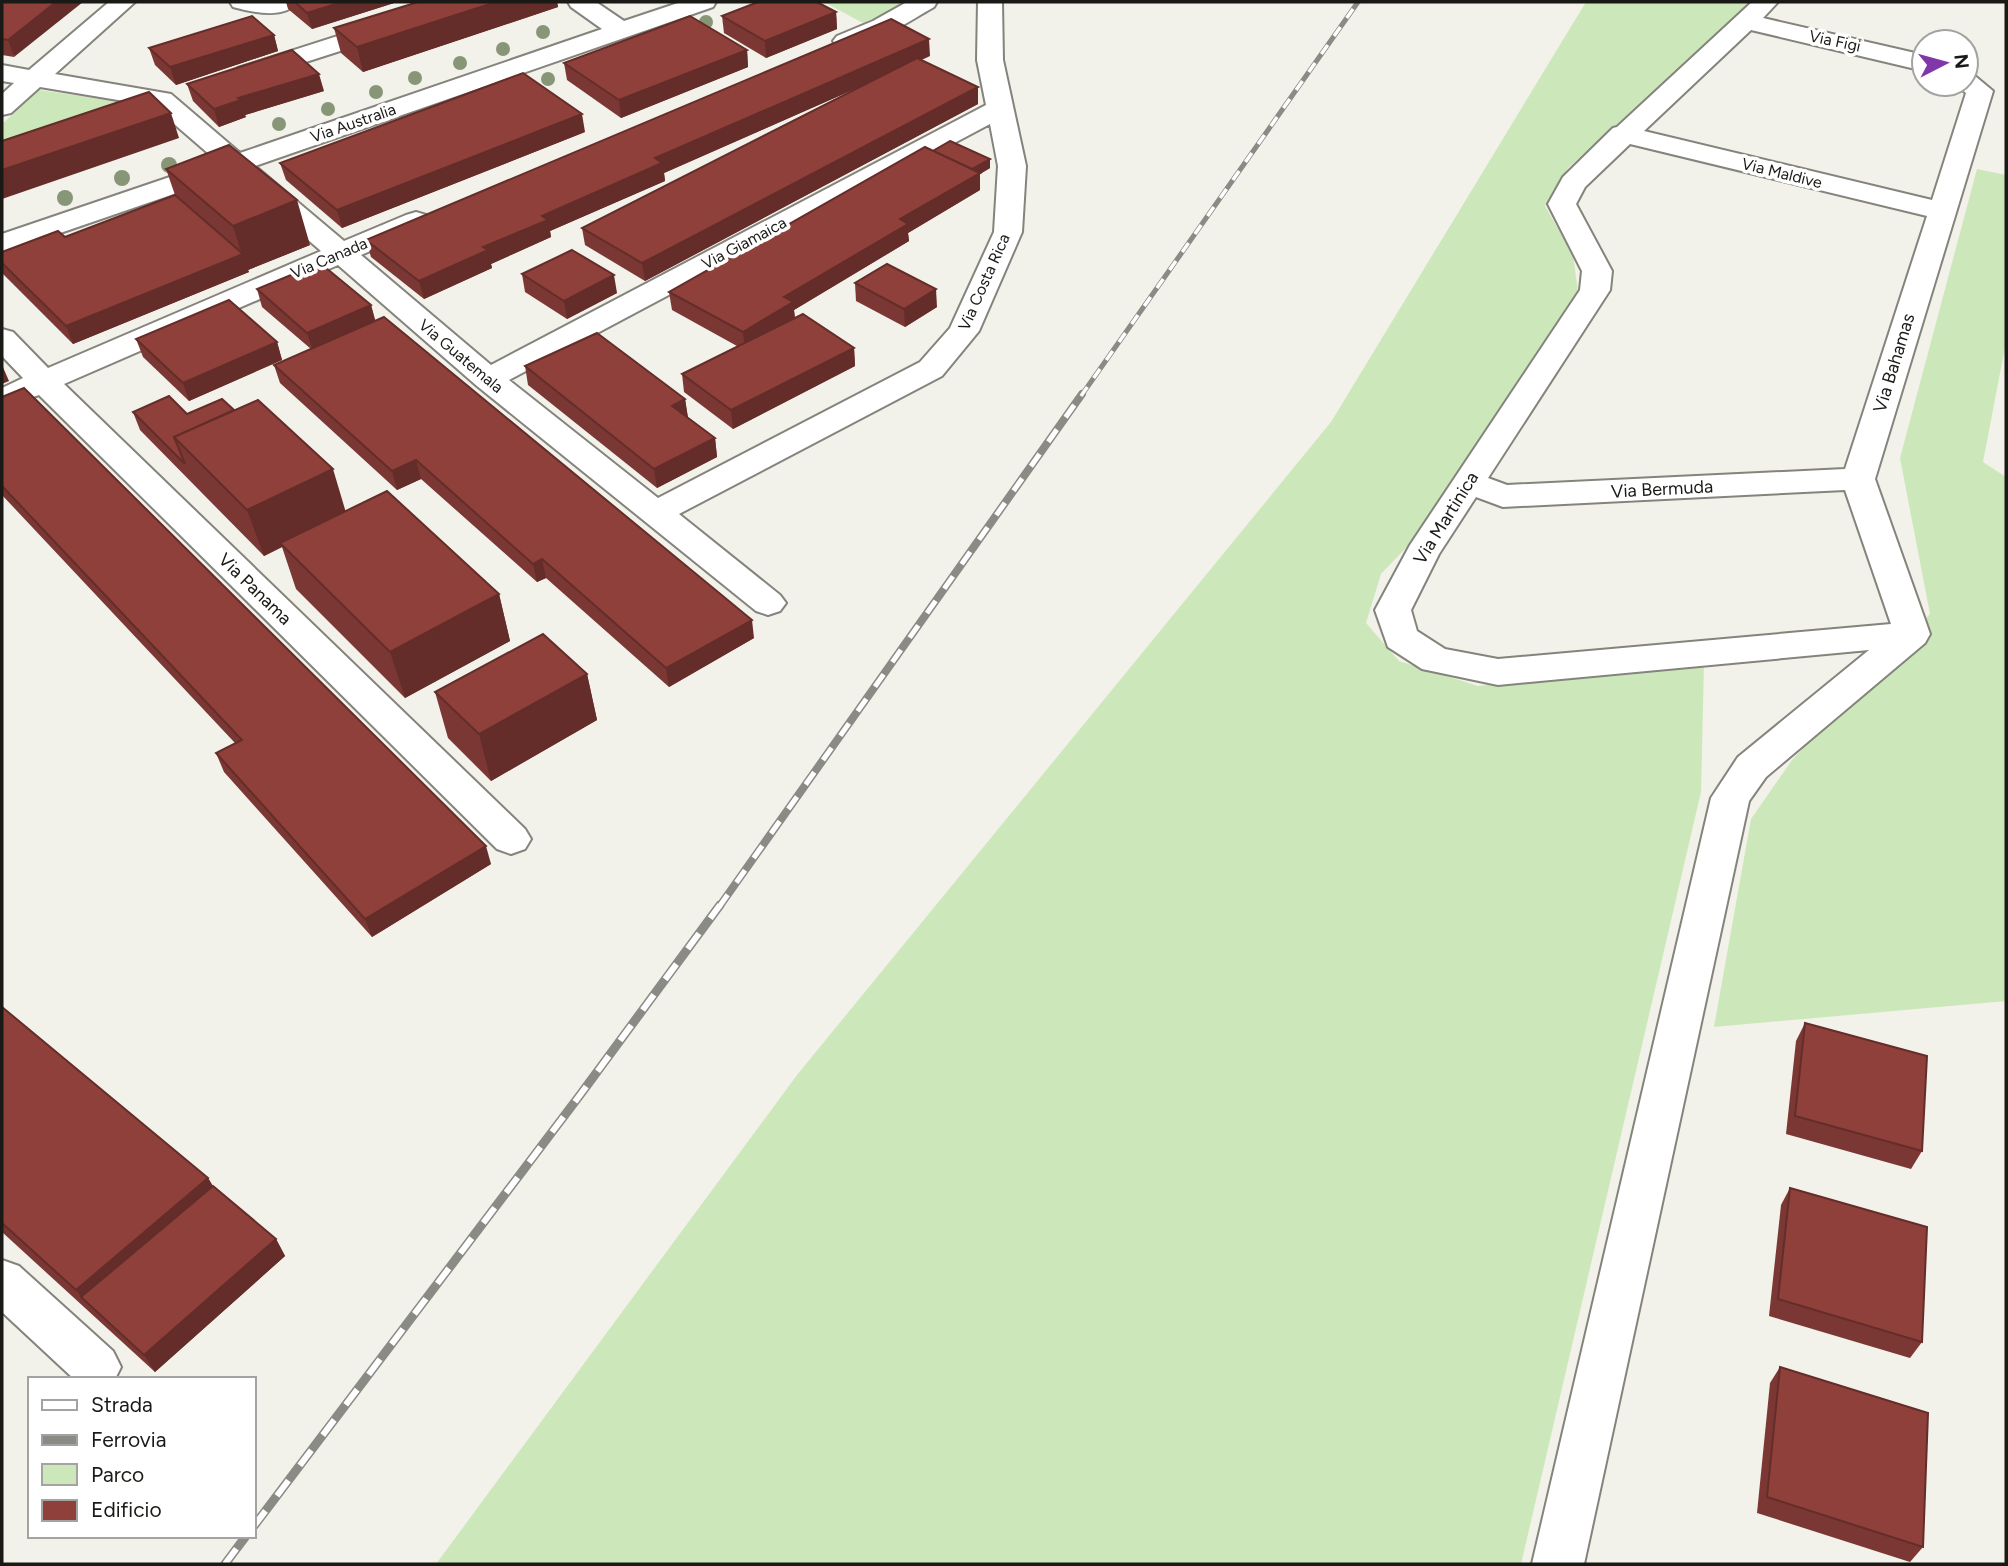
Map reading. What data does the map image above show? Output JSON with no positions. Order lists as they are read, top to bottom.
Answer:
{
  "streets": {
    "street": [
      "Via Figi",
      "Via Australia",
      "Via Maldive",
      "Via Giamaica",
      "Via Canada",
      "Via Costa Rica",
      "Via Guatemala",
      "Via Bahamas",
      "Via Bermuda",
      "Via Martinica",
      "Via Panama"
    ]
  },
  "crossings": [
    ["Via Figi", "Via Martinica"],
    ["Via Australia", "Via Guatemala"],
    ["Via Maldive", "Via Bahamas"],
    ["Via Maldive", "Via Martinica"],
    ["Via Giamaica", "Via Costa Rica"],
    ["Via Giamaica", "Via Guatemala"],
    ["Via Canada", "Via Guatemala"],
    ["Via Canada", "Via Panama"],
    ["Via Costa Rica", "Via Guatemala"],
    ["Via Bahamas", "Via Bermuda"],
    ["Via Bermuda", "Via Martinica"]
  ],
  "legend": [
    "Strada",
    "Ferrovia",
    "Parco",
    "Edificio"
  ],
  "north": "right"
}
